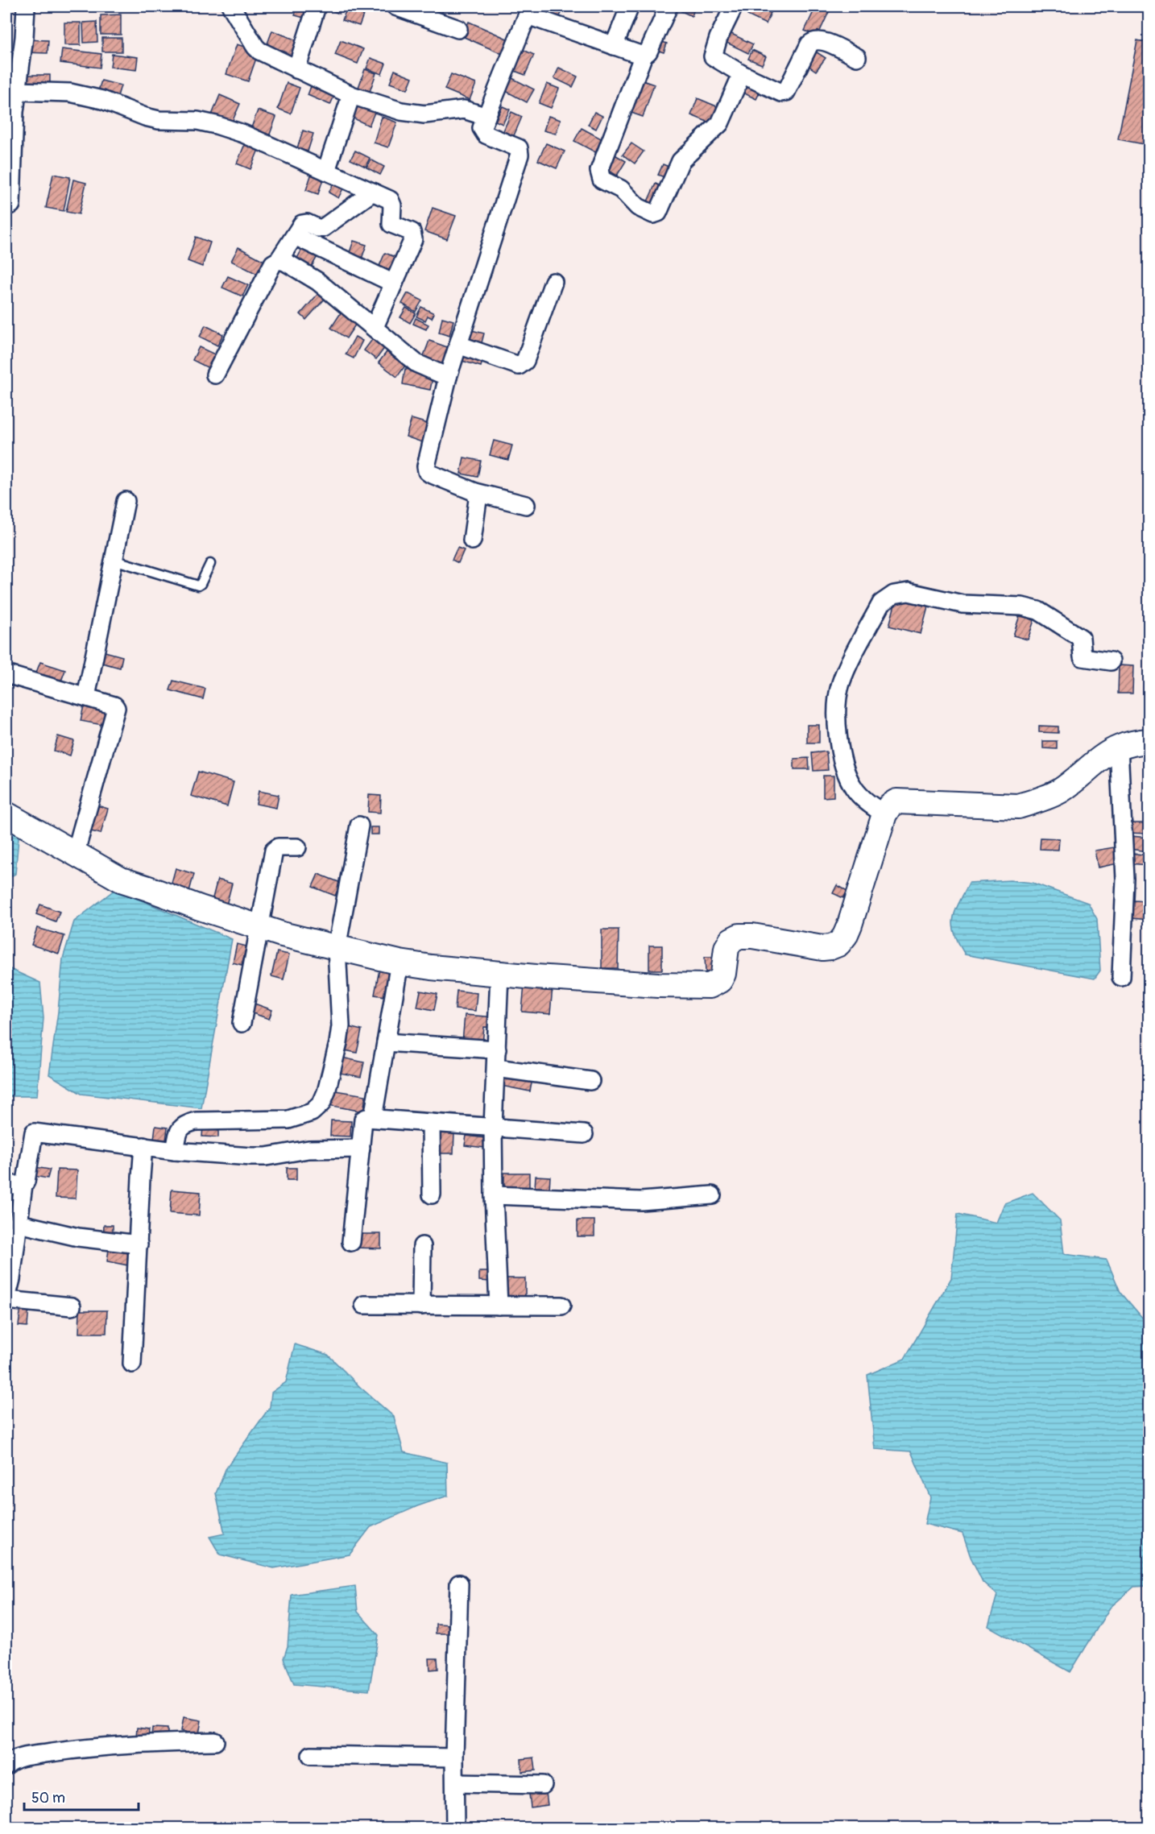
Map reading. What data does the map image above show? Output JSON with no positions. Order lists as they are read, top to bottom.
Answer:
{
  "scale_bar": "50 m"
}
